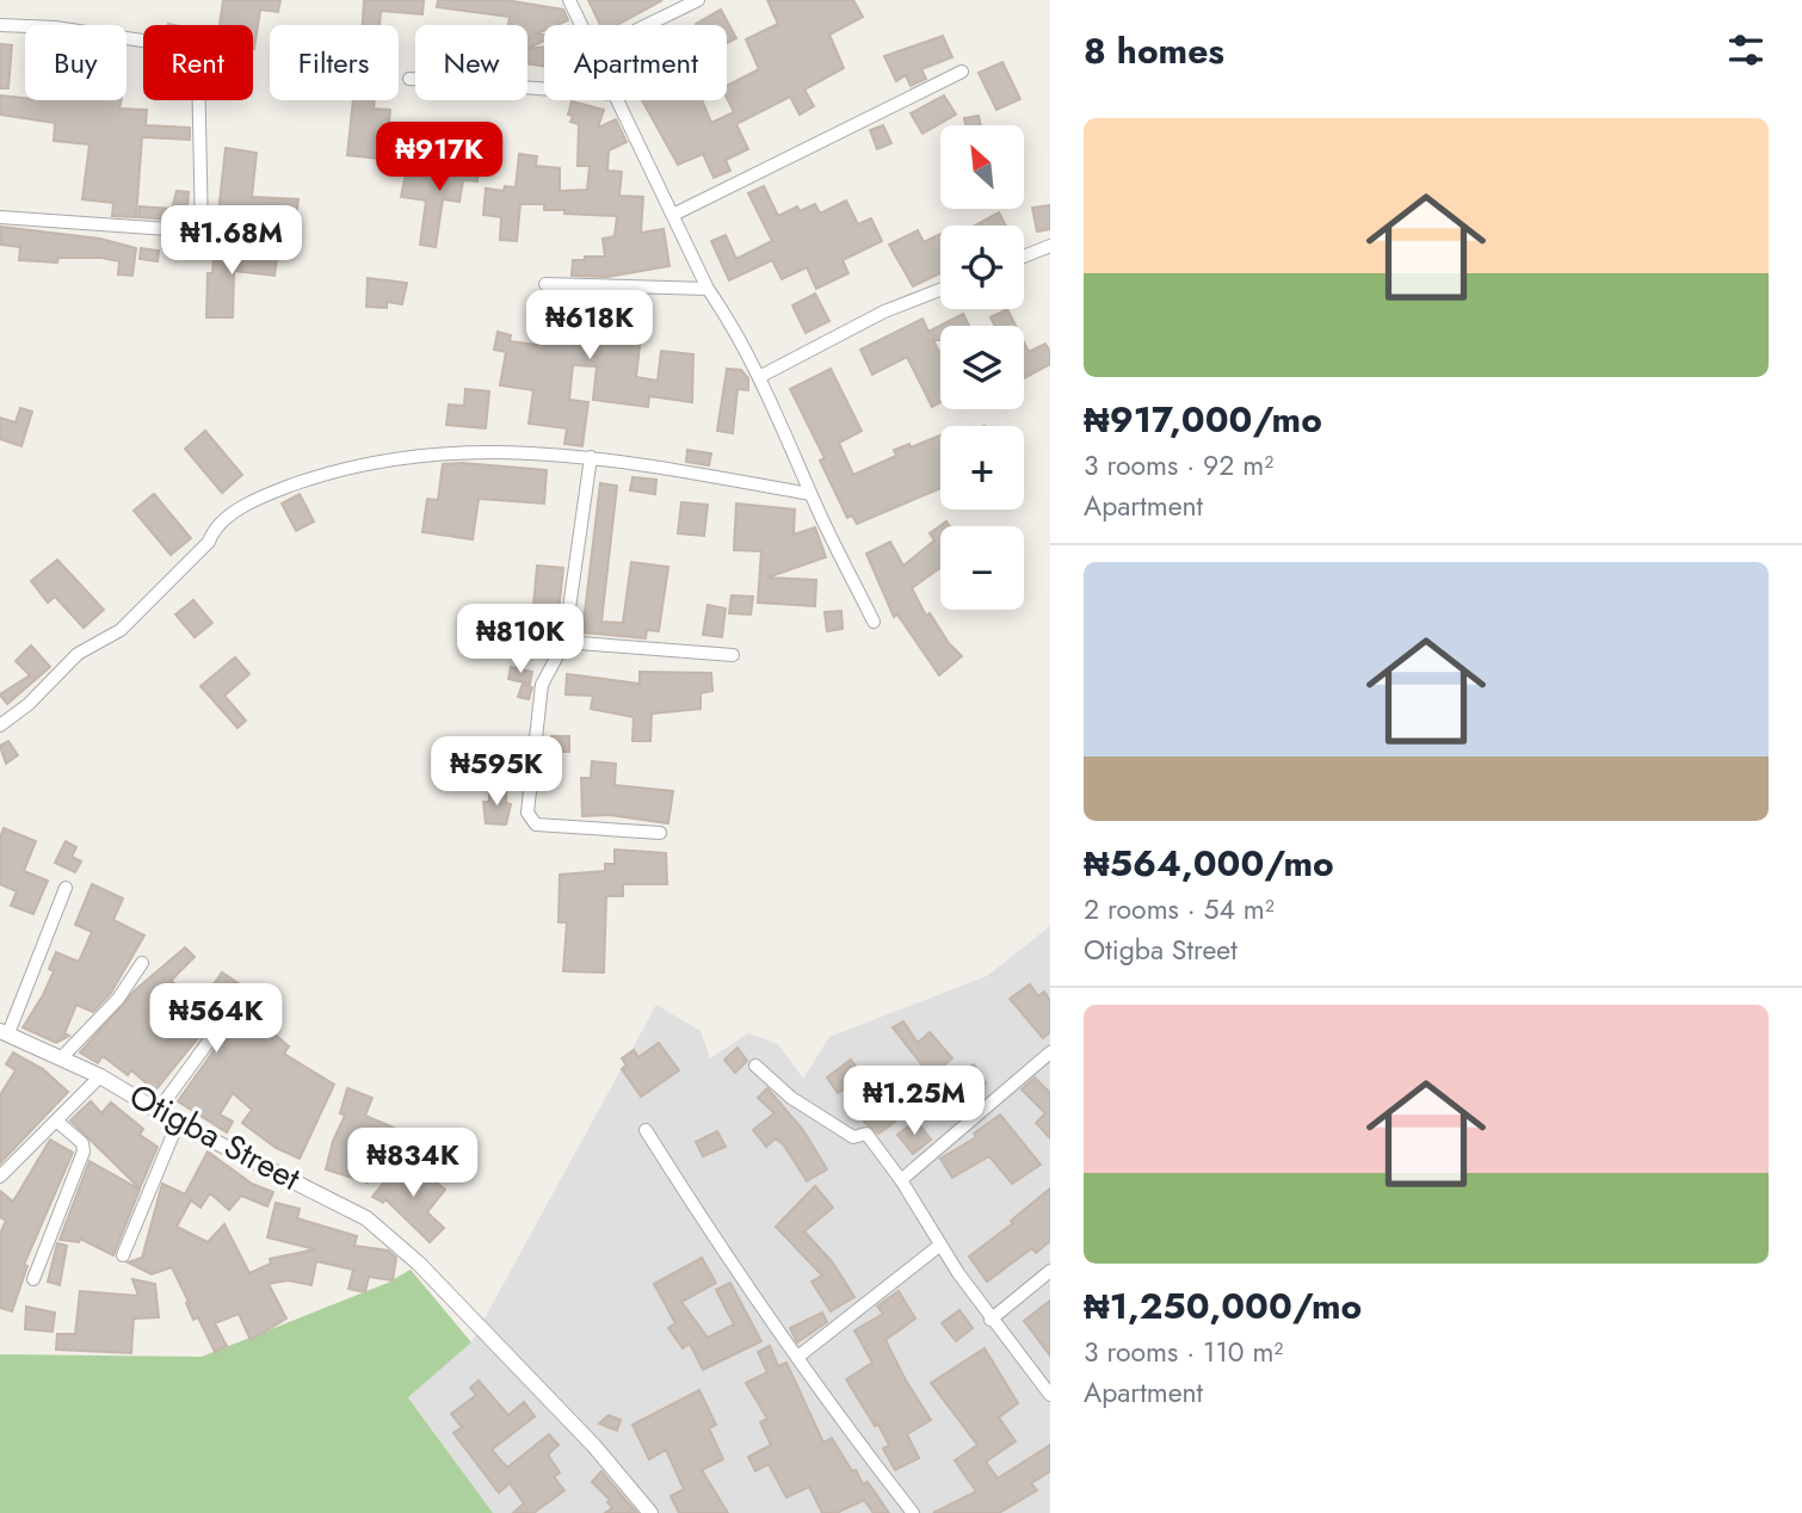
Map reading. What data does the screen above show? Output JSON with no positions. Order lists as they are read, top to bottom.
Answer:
{
  "streets": {
    "street": ["Otigba Street"]
  },
  "north": "top left",
  "page": {
    "heading": "8 homes",
    "chip": [
      "Buy",
      "Rent",
      "Filters",
      "New",
      "Apartment"
    ],
    "list": [
      {
        "name": "₦917,000/mo",
        "note": "3 rooms · 92 m² · Apartment"
      },
      {
        "name": "₦564,000/mo",
        "note": "2 rooms · 54 m² · Otigba Street"
      },
      {
        "name": "₦1,250,000/mo",
        "note": "3 rooms · 110 m² · Apartment"
      }
    ],
    "price": [
      "₦917K",
      "₦1.68M",
      "₦618K",
      "₦810K",
      "₦595K",
      "₦564K",
      "₦1.25M",
      "₦834K"
    ],
    "map_buttons": ["+", "−"]
  }
}
